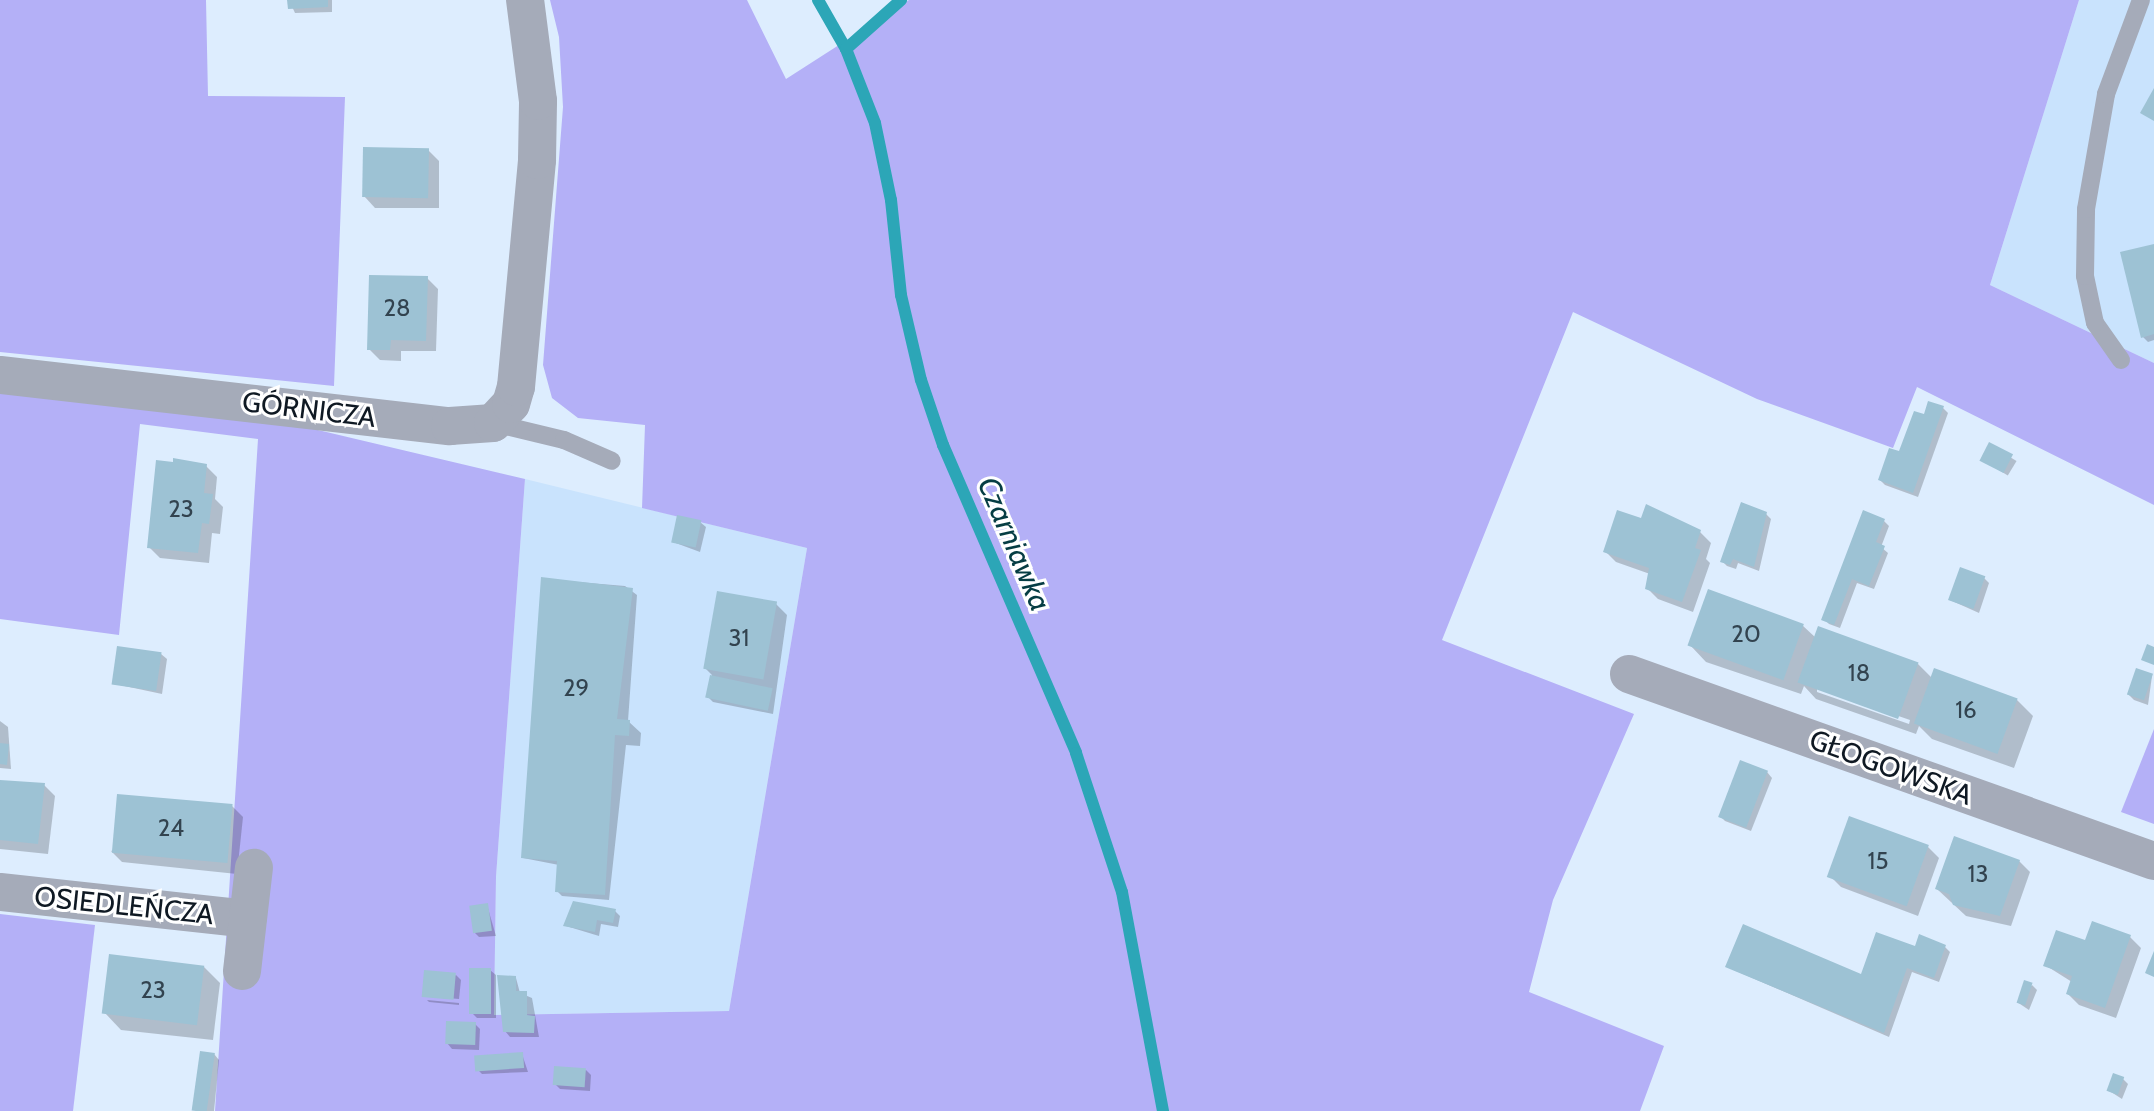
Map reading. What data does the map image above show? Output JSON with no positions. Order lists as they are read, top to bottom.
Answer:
{
  "streets": {
    "street": ["GÓRNICZA", "GŁOGOWSKA", "OSIEDLEŃCZA"]
  },
  "water": ["Czarniawka"],
  "house_numbers": [
    "28",
    "23",
    "20",
    "31",
    "18",
    "29",
    "16",
    "24",
    "15",
    "13",
    "23"
  ]
}
